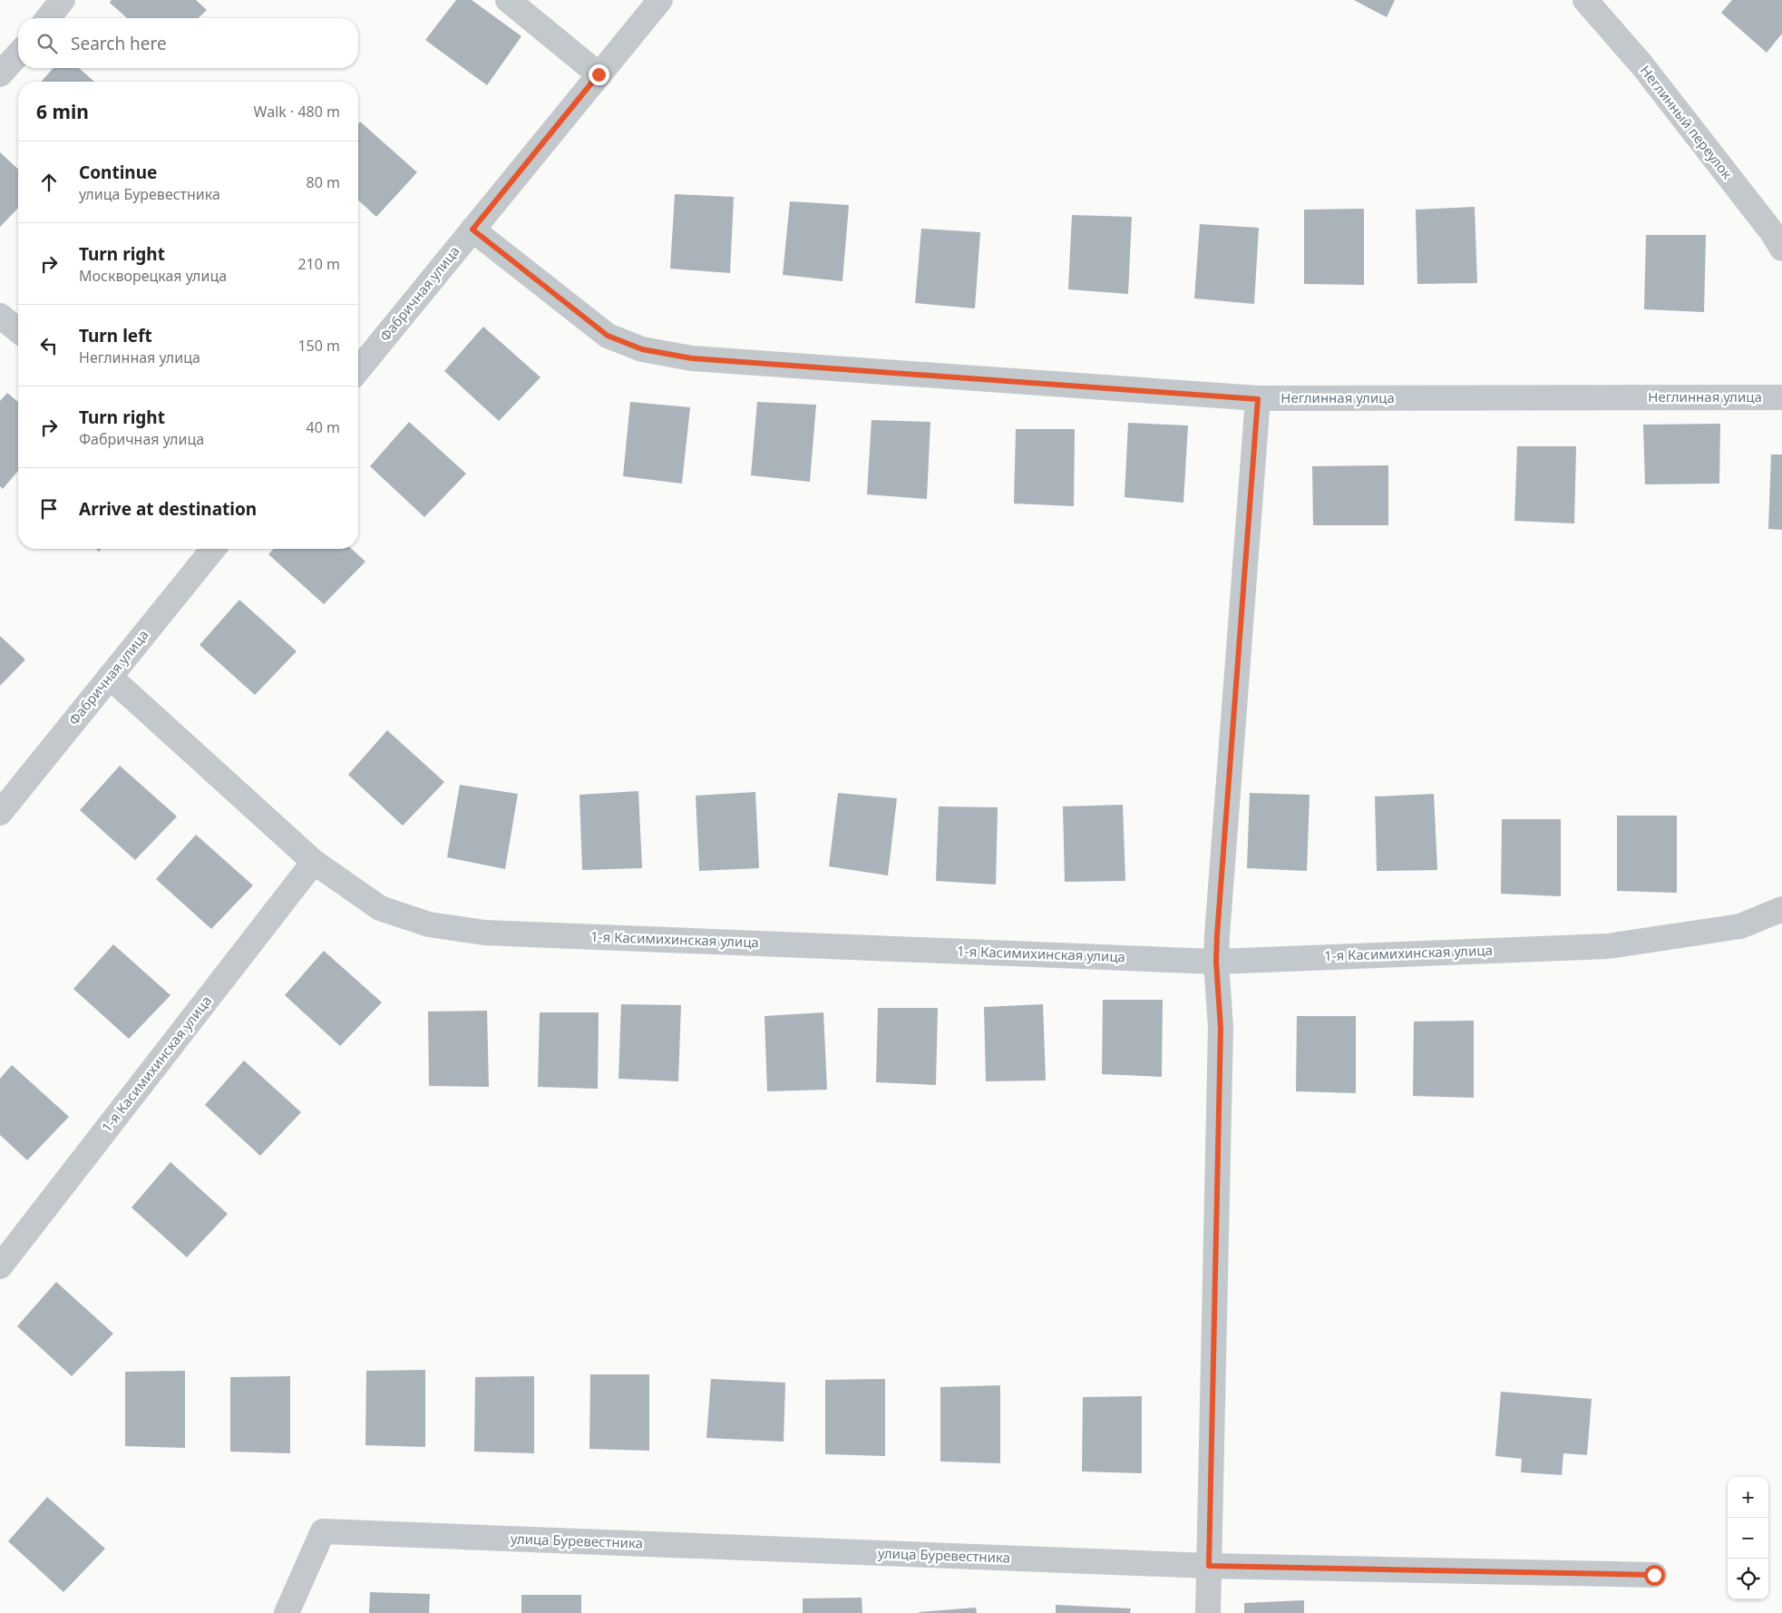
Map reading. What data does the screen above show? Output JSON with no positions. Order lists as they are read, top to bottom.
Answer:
{
  "streets": {
    "street": [
      "Неглинный переулок",
      "Фабричная улица",
      "Неглинная улица",
      "1-я Касимихинская улица",
      "улица Буревестника"
    ]
  },
  "crossings": [
    ["Фабричная улица", "Неглинная улица"],
    ["Фабричная улица", "1-я Касимихинская улица"]
  ],
  "page": {
    "search": "Search here",
    "heading": ["6 min", "Walk · 480 m"],
    "list": [
      ["Continue", "улица Буревестника", "80 m"],
      ["Turn right", "Москворецкая улица", "210 m"],
      ["Turn left", "Неглинная улица", "150 m"],
      ["Turn right", "Фабричная улица", "40 m"],
      "Arrive at destination"
    ],
    "map_buttons": ["+", "−"]
  }
}
